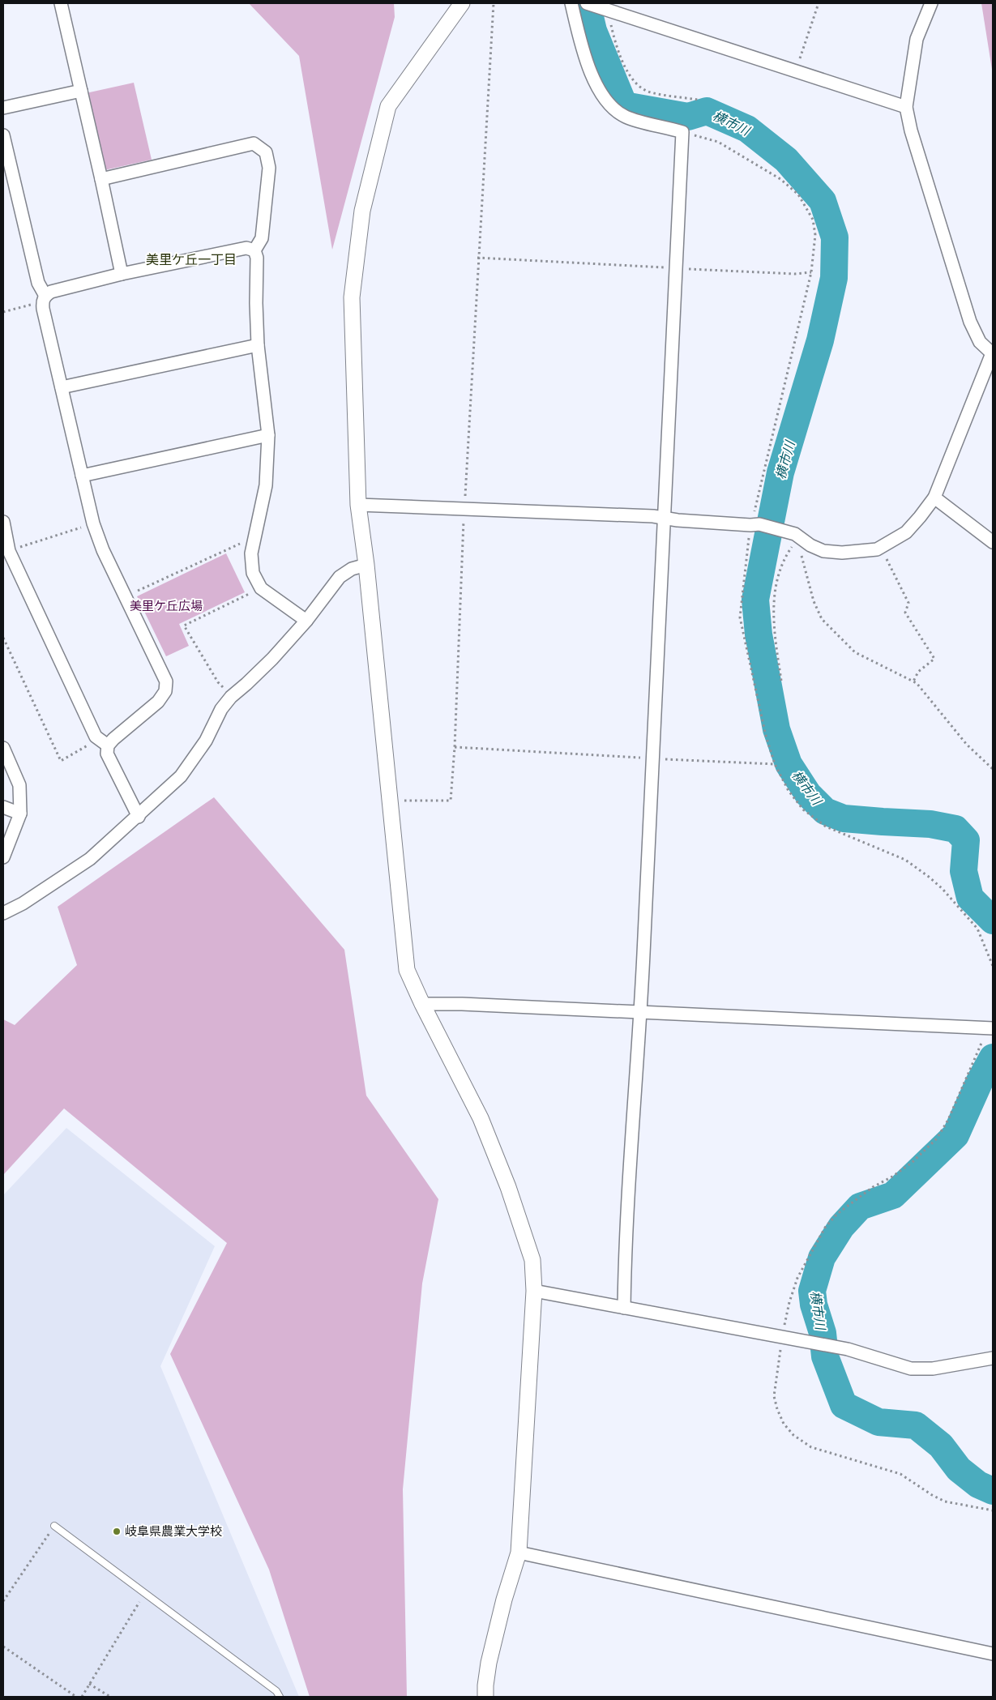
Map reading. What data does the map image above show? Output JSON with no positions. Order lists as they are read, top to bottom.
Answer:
{
  "districts": ["美里ケ丘一丁目"],
  "water": ["横市川"],
  "parks": ["美里ケ丘広場"],
  "places": ["岐阜県農業大学校"]
}
